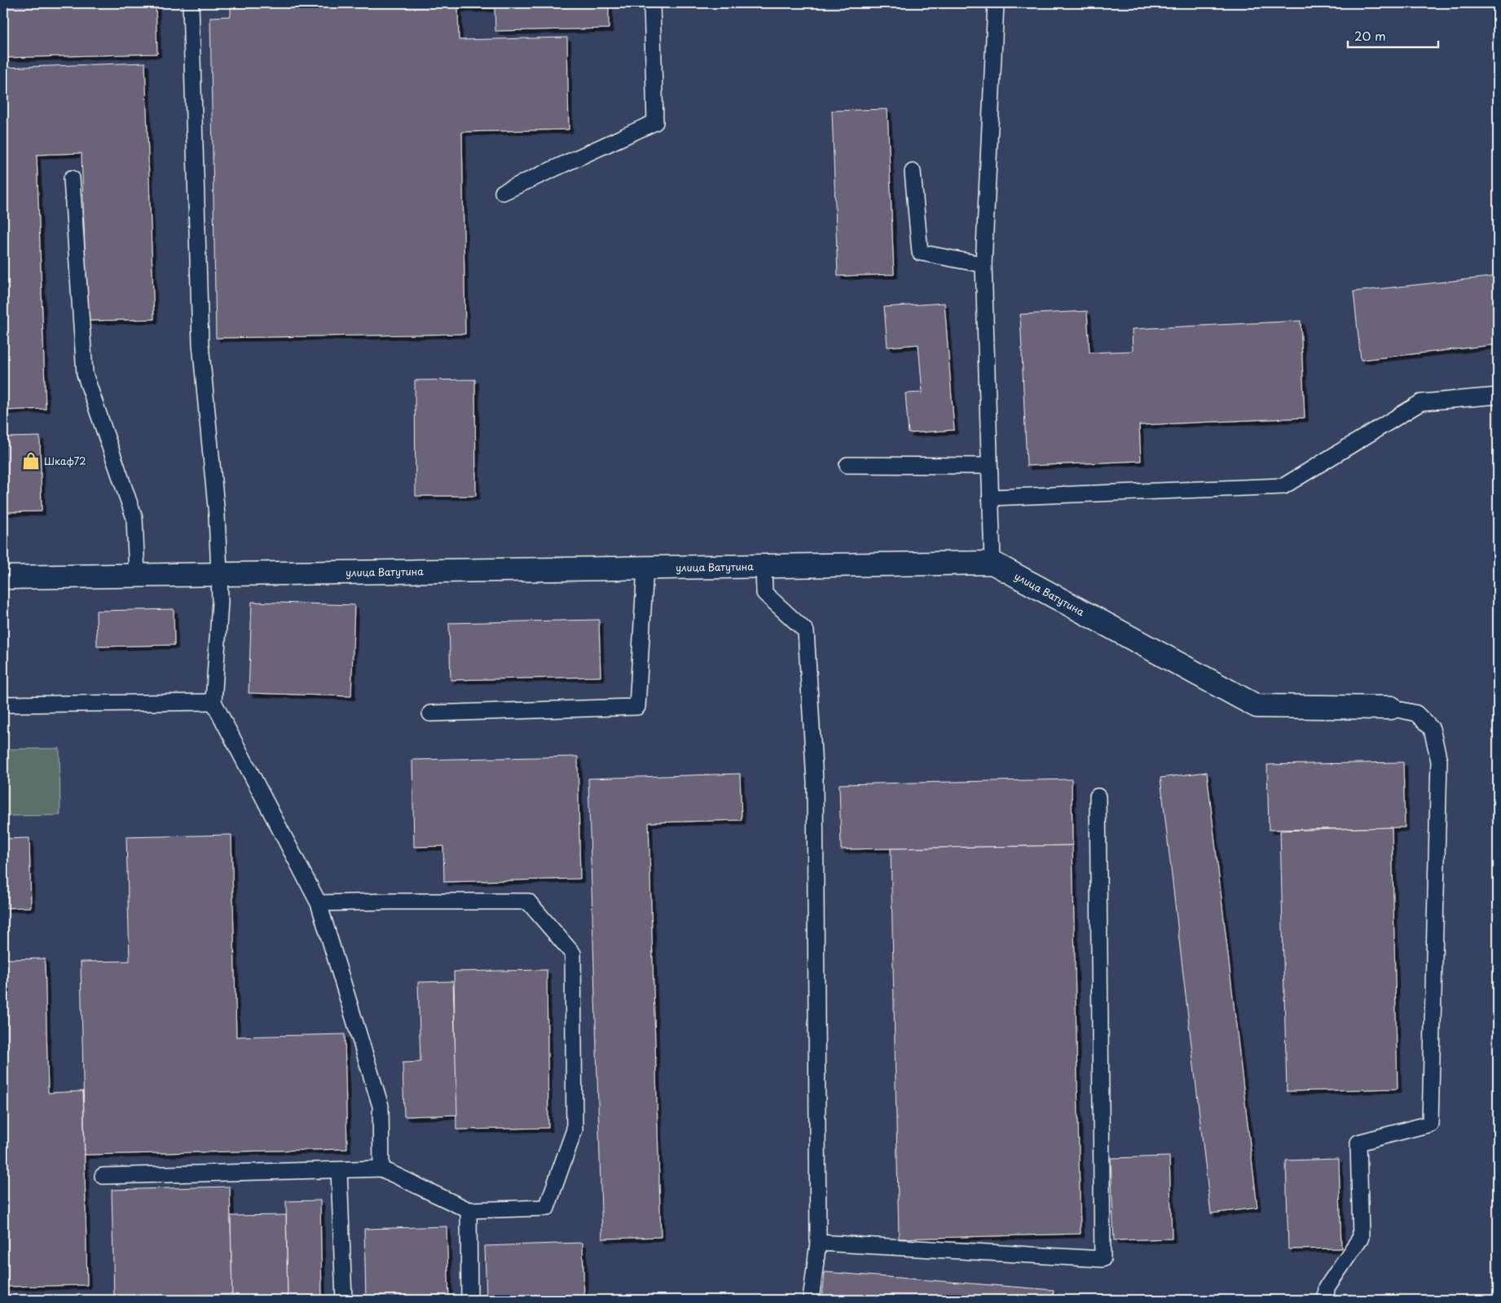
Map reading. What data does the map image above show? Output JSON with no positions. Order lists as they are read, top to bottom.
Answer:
{
  "streets": {
    "street": ["улица Ватутина"]
  },
  "places": {
    "shop": ["Шкаф72"]
  },
  "scale_bar": "20 m"
}
